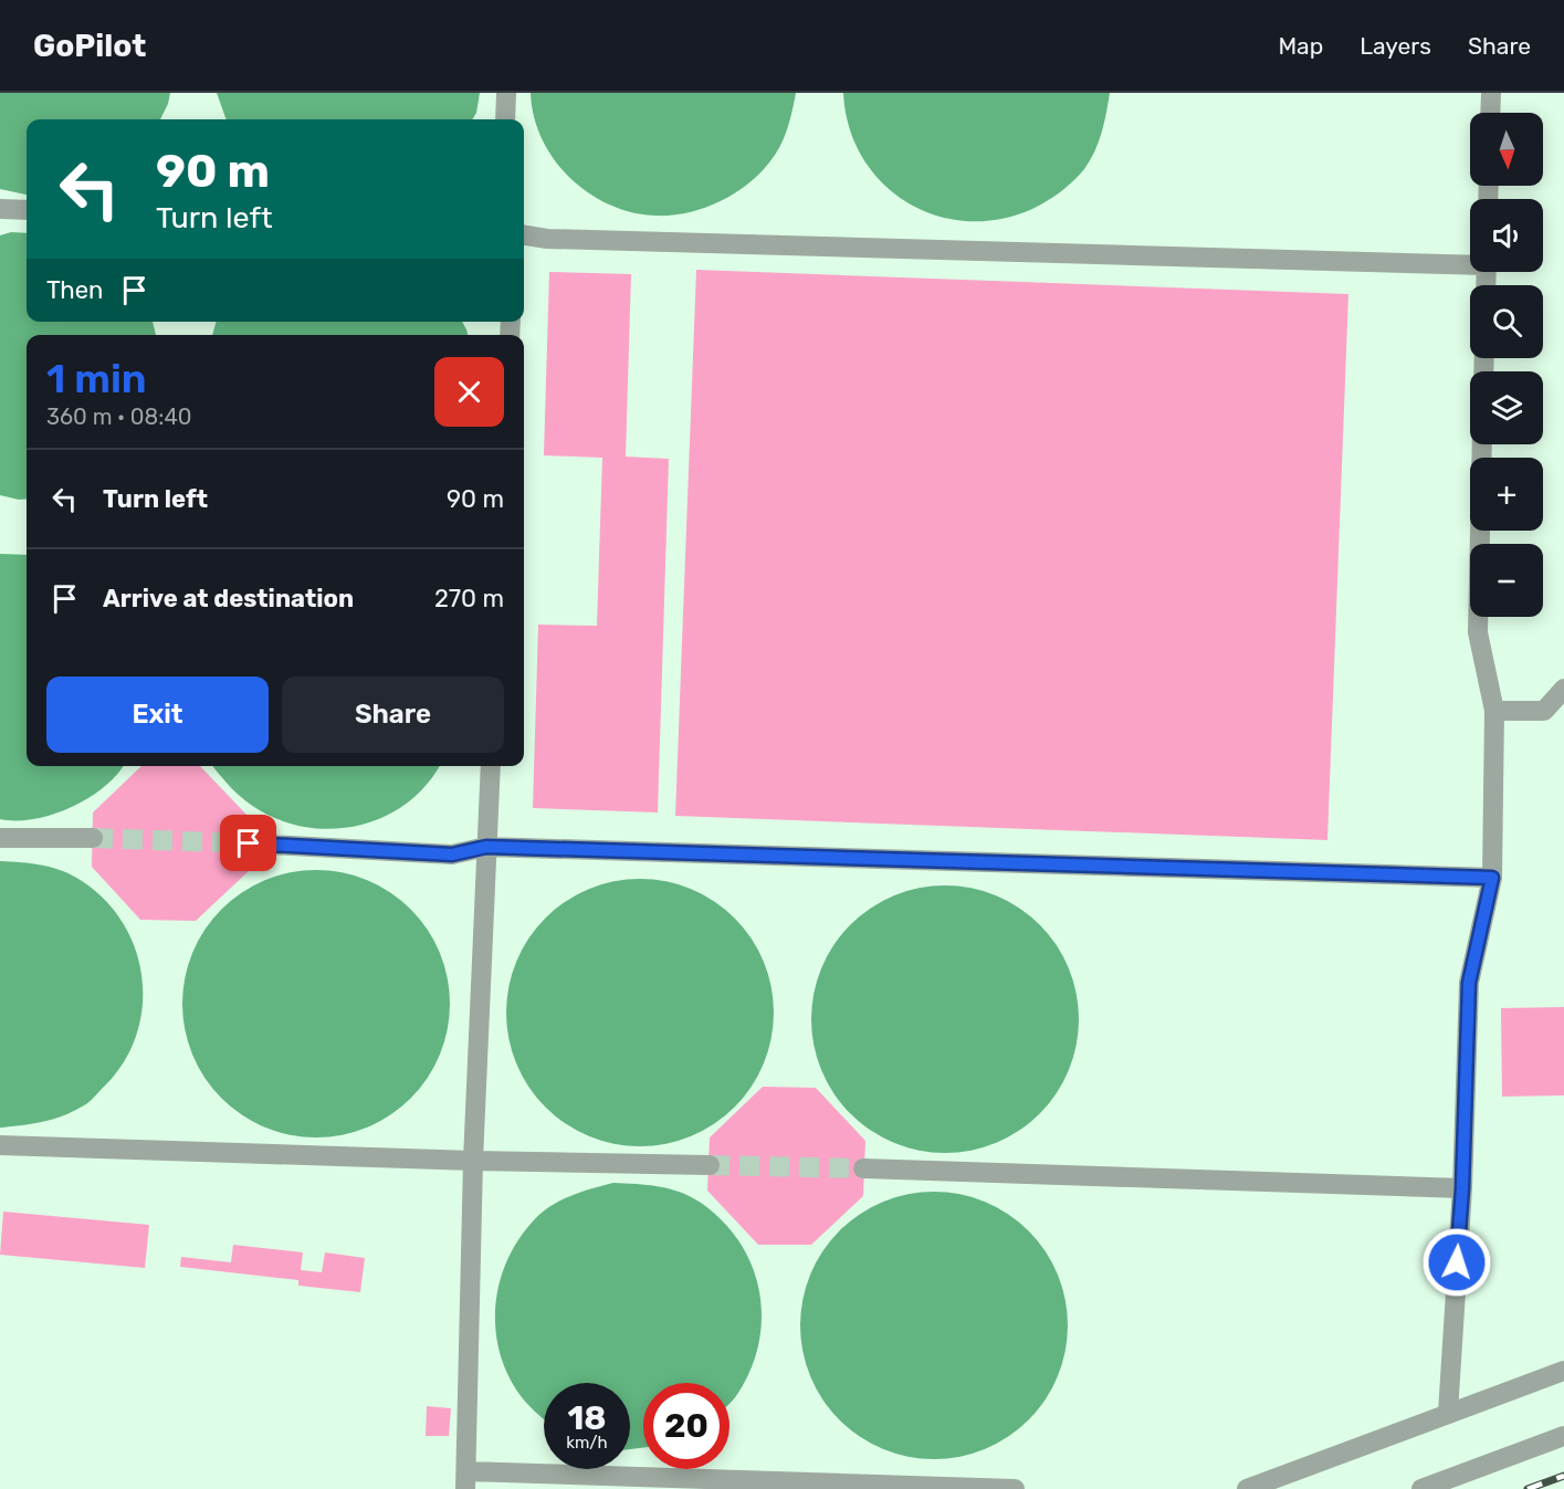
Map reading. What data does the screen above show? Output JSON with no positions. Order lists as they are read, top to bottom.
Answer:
{
  "north": "bottom",
  "page": {
    "header": "GoPilot",
    "nav": ["Map", "Layers", "Share"],
    "map_buttons": ["+", "−"],
    "turn": ["90 m", "Turn left"],
    "then": "Then",
    "heading": ["1 min", "360 m · 08:40"],
    "list": [
      {
        "name": "Turn left",
        "value": "90 m"
      },
      {
        "name": "Arrive at destination",
        "value": "270 m"
      }
    ],
    "buttons": ["Exit", "Share"],
    "speed": "18 km/h",
    "limit": "20"
  }
}
